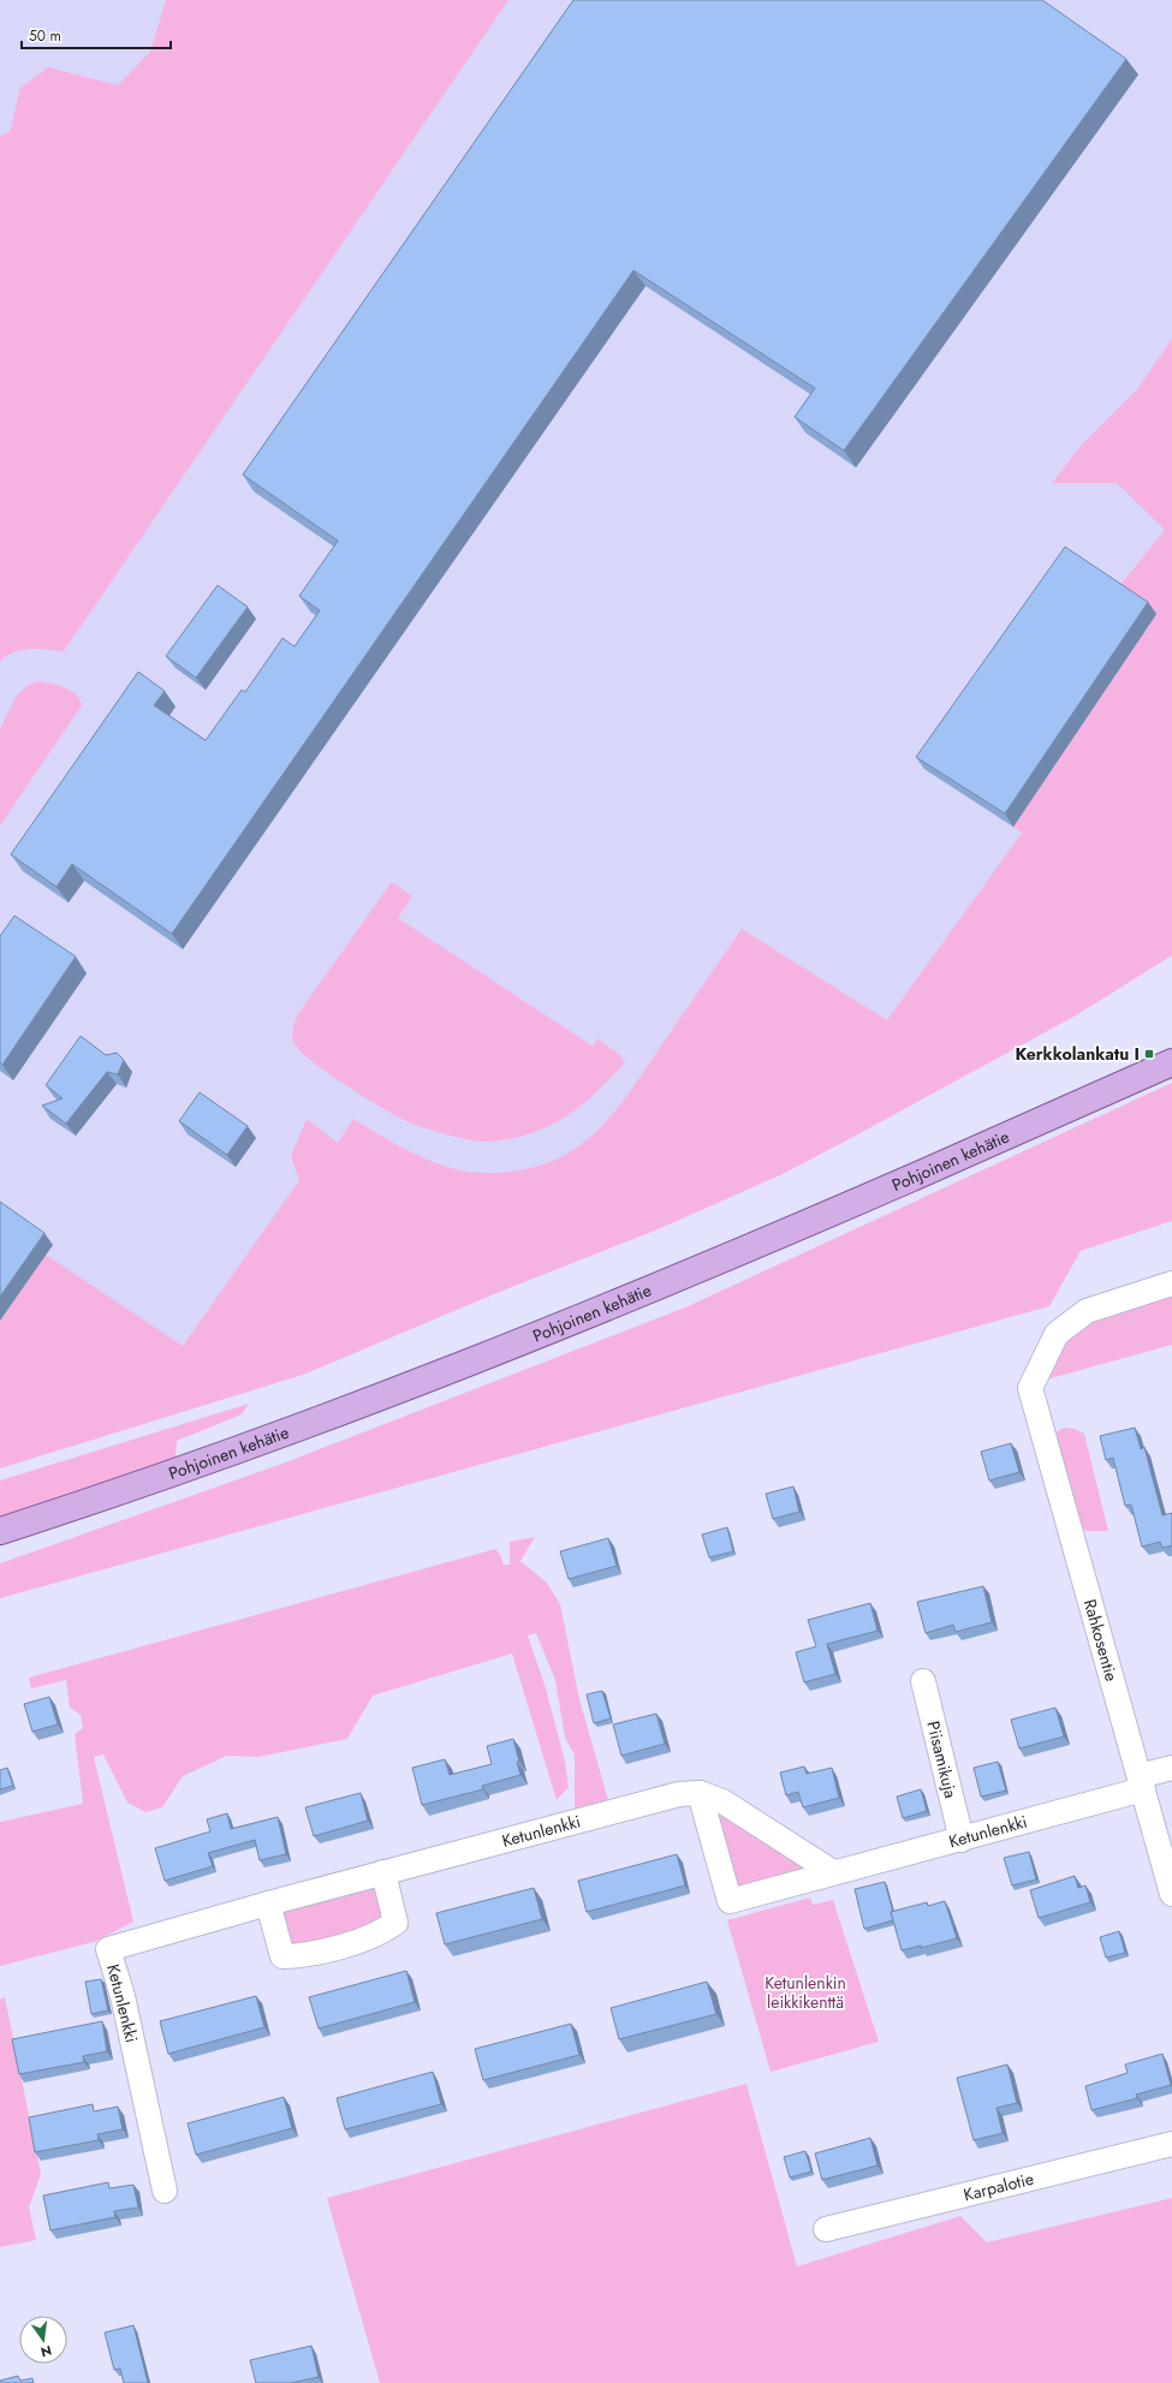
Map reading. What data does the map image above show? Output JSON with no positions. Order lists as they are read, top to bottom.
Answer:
{
  "streets": {
    "main road": ["Pohjoinen kehätie"],
    "street": [
      "Rahkosentie",
      "Piisamikuja",
      "Ketunlenkki",
      "Karpalotie"
    ]
  },
  "crossings": [
    ["Rahkosentie", "Ketunlenkki"],
    ["Piisamikuja", "Ketunlenkki"]
  ],
  "parks": ["Ketunlenkin leikkikenttä"],
  "places": {
    "transit": ["Kerkkolankatu I"]
  },
  "scale_bar": "50 m",
  "north": "bottom"
}
